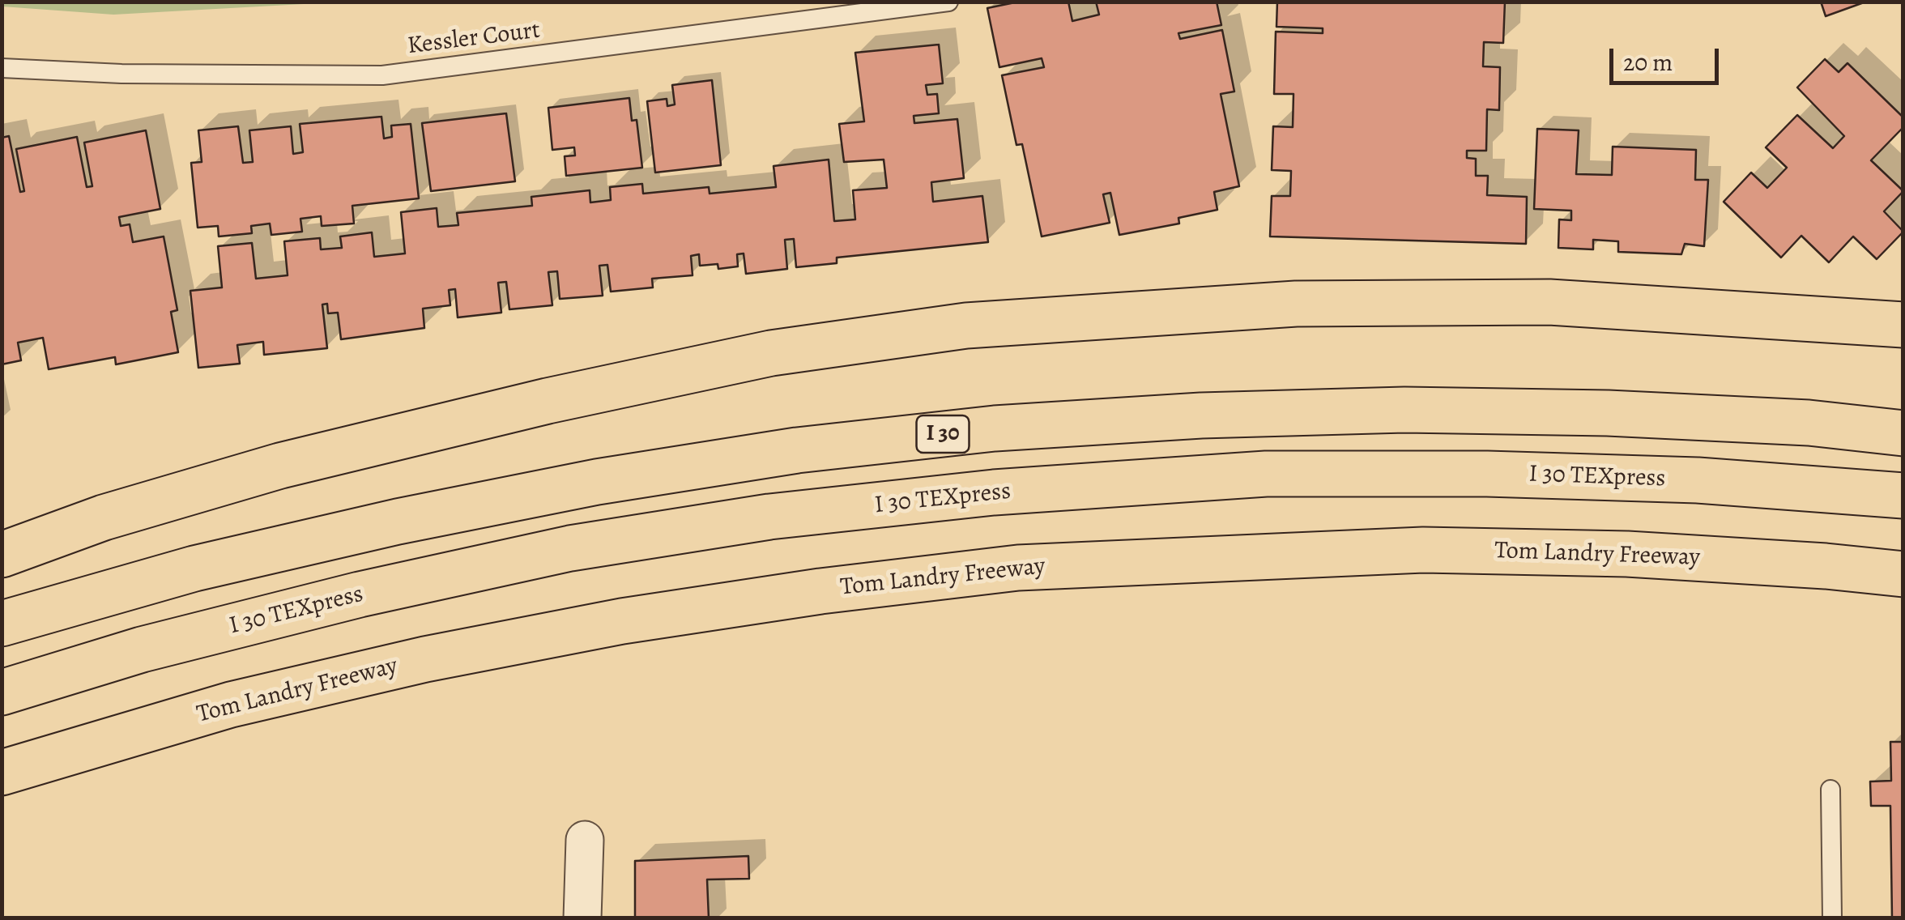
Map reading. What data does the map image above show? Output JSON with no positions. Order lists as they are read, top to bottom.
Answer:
{
  "streets": {
    "highway": ["I 30", "I 30 TEXpress", "Tom Landry Freeway"],
    "lane": ["Kessler Court"]
  },
  "scale_bar": "20 m"
}
